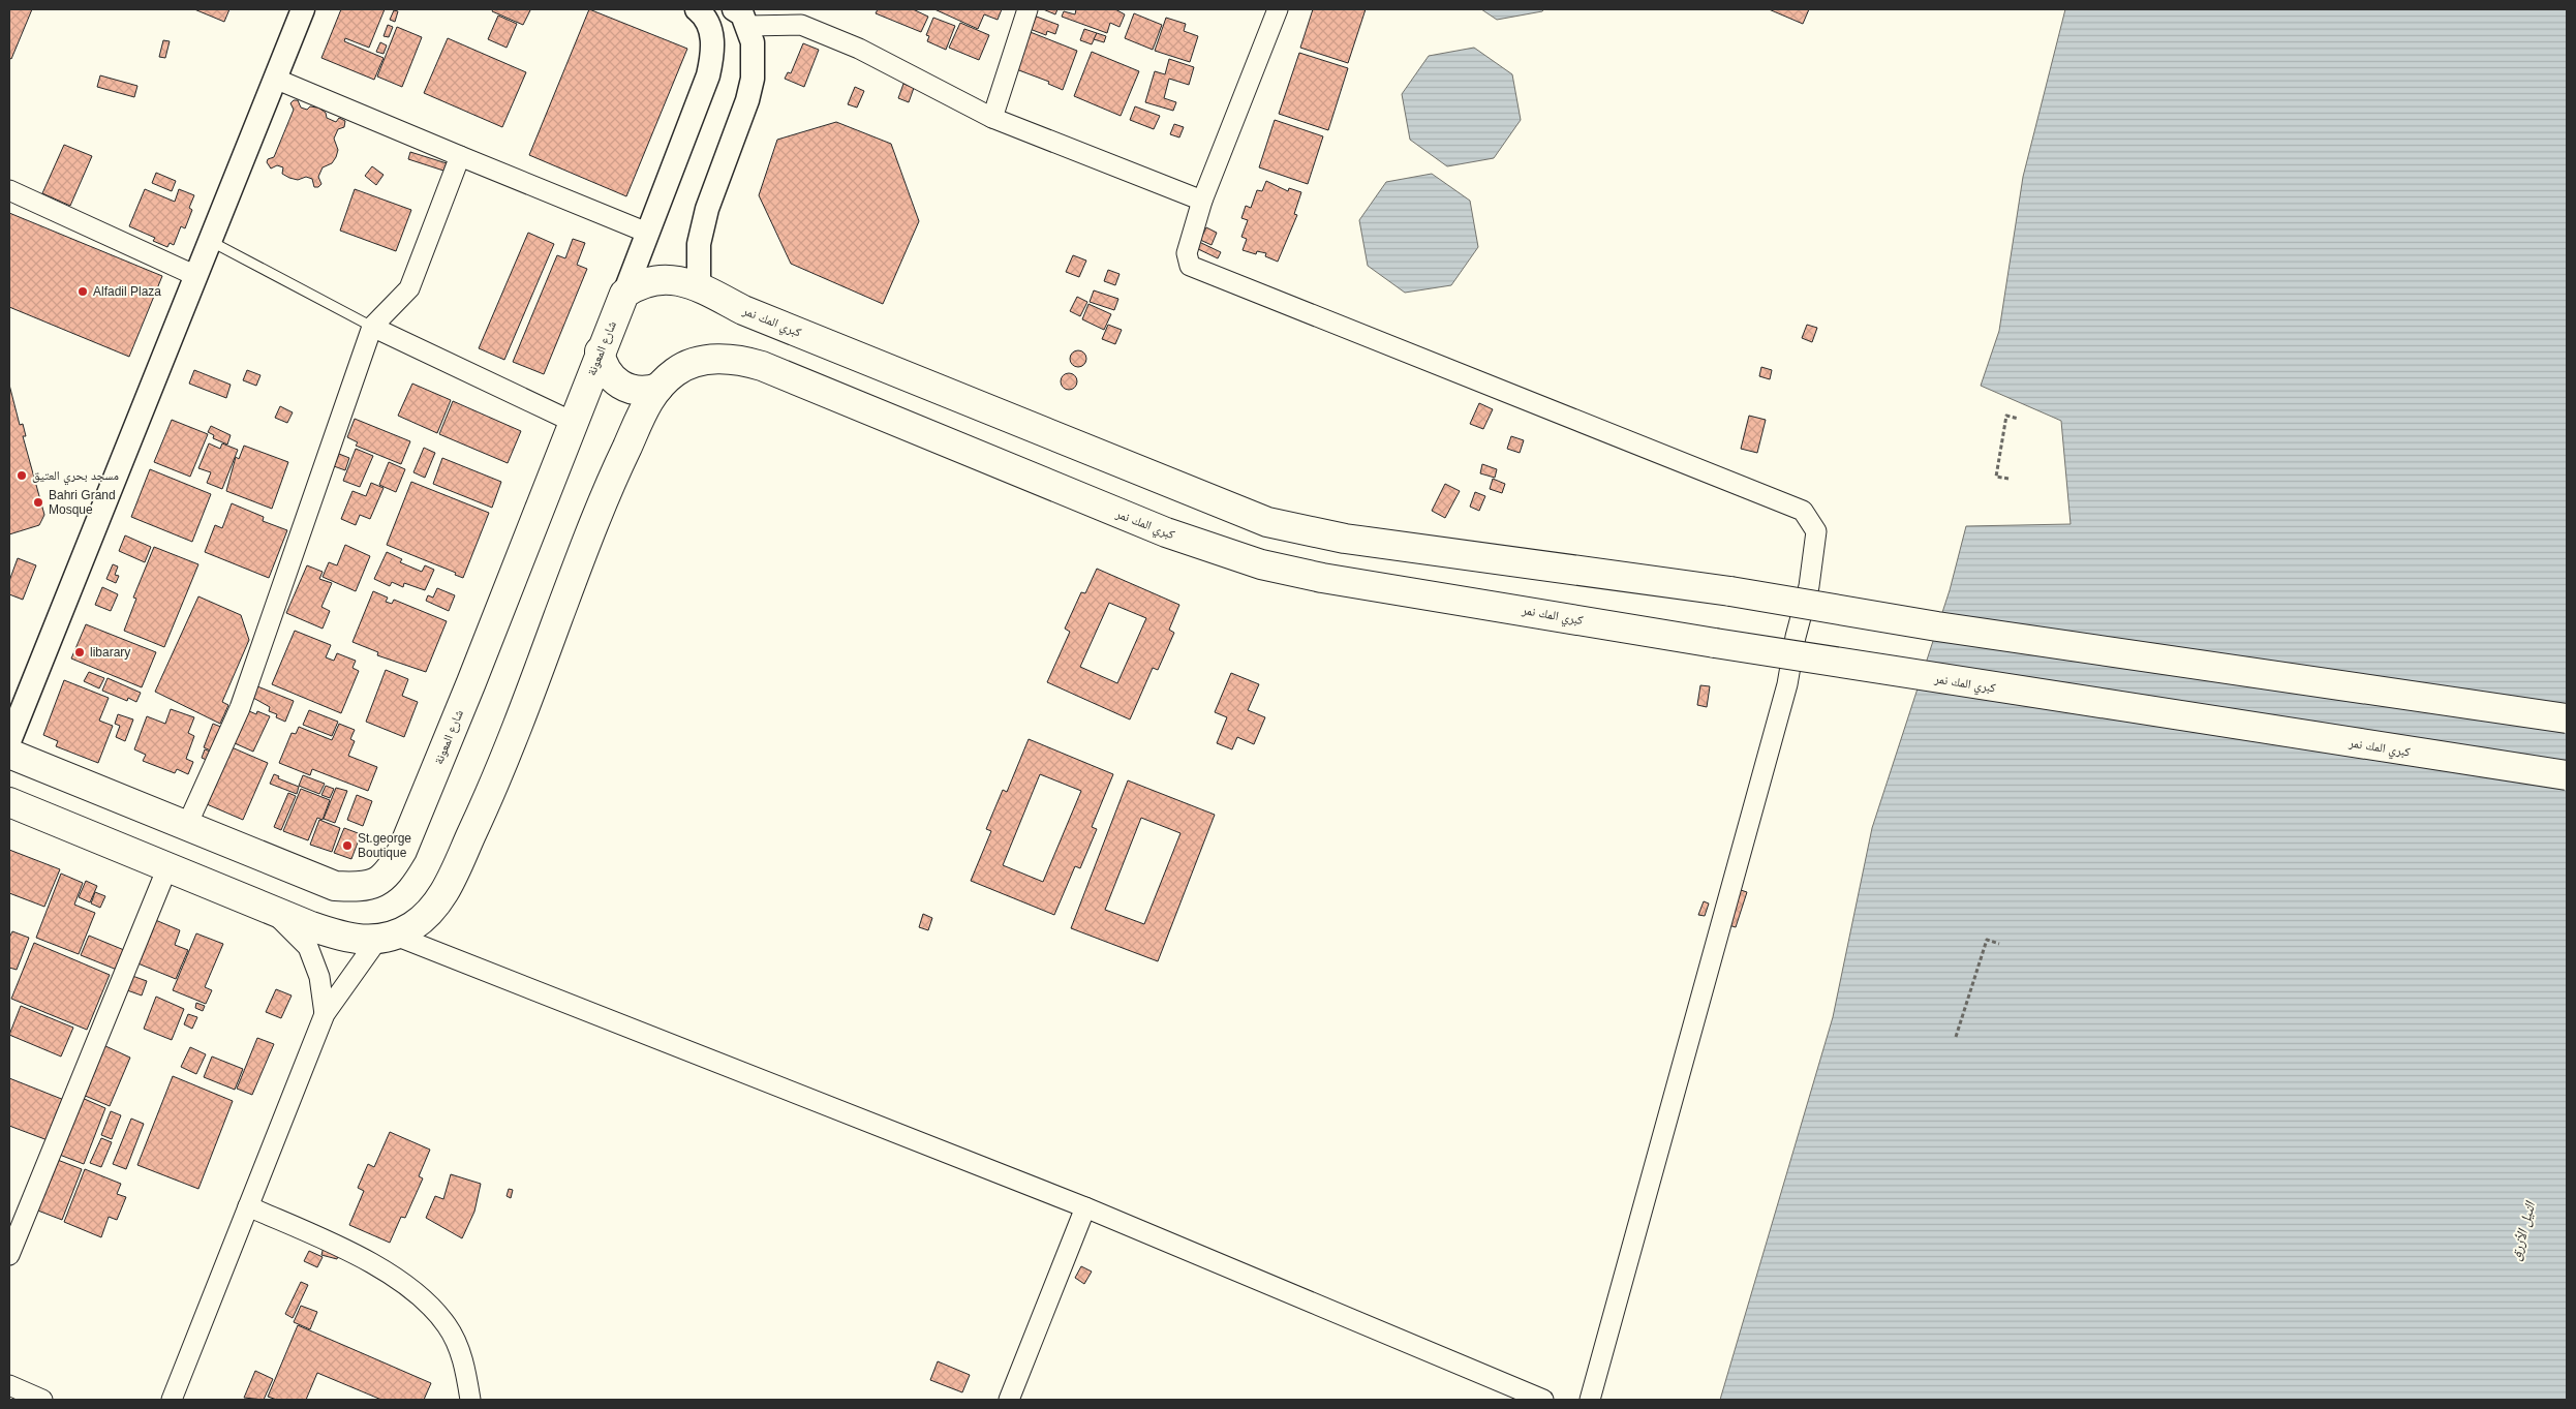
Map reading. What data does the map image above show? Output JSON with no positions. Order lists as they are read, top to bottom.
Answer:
{
  "streets": {
    "highway": ["كبري المك نمر", "شارع المعونة"]
  },
  "water": ["النيل الأزرق"],
  "places": [
    "Alfadil Plaza",
    "مسجد بحري العتيق",
    "Bahri Grand Mosque",
    "libarary",
    "St.george Boutique"
  ]
}
